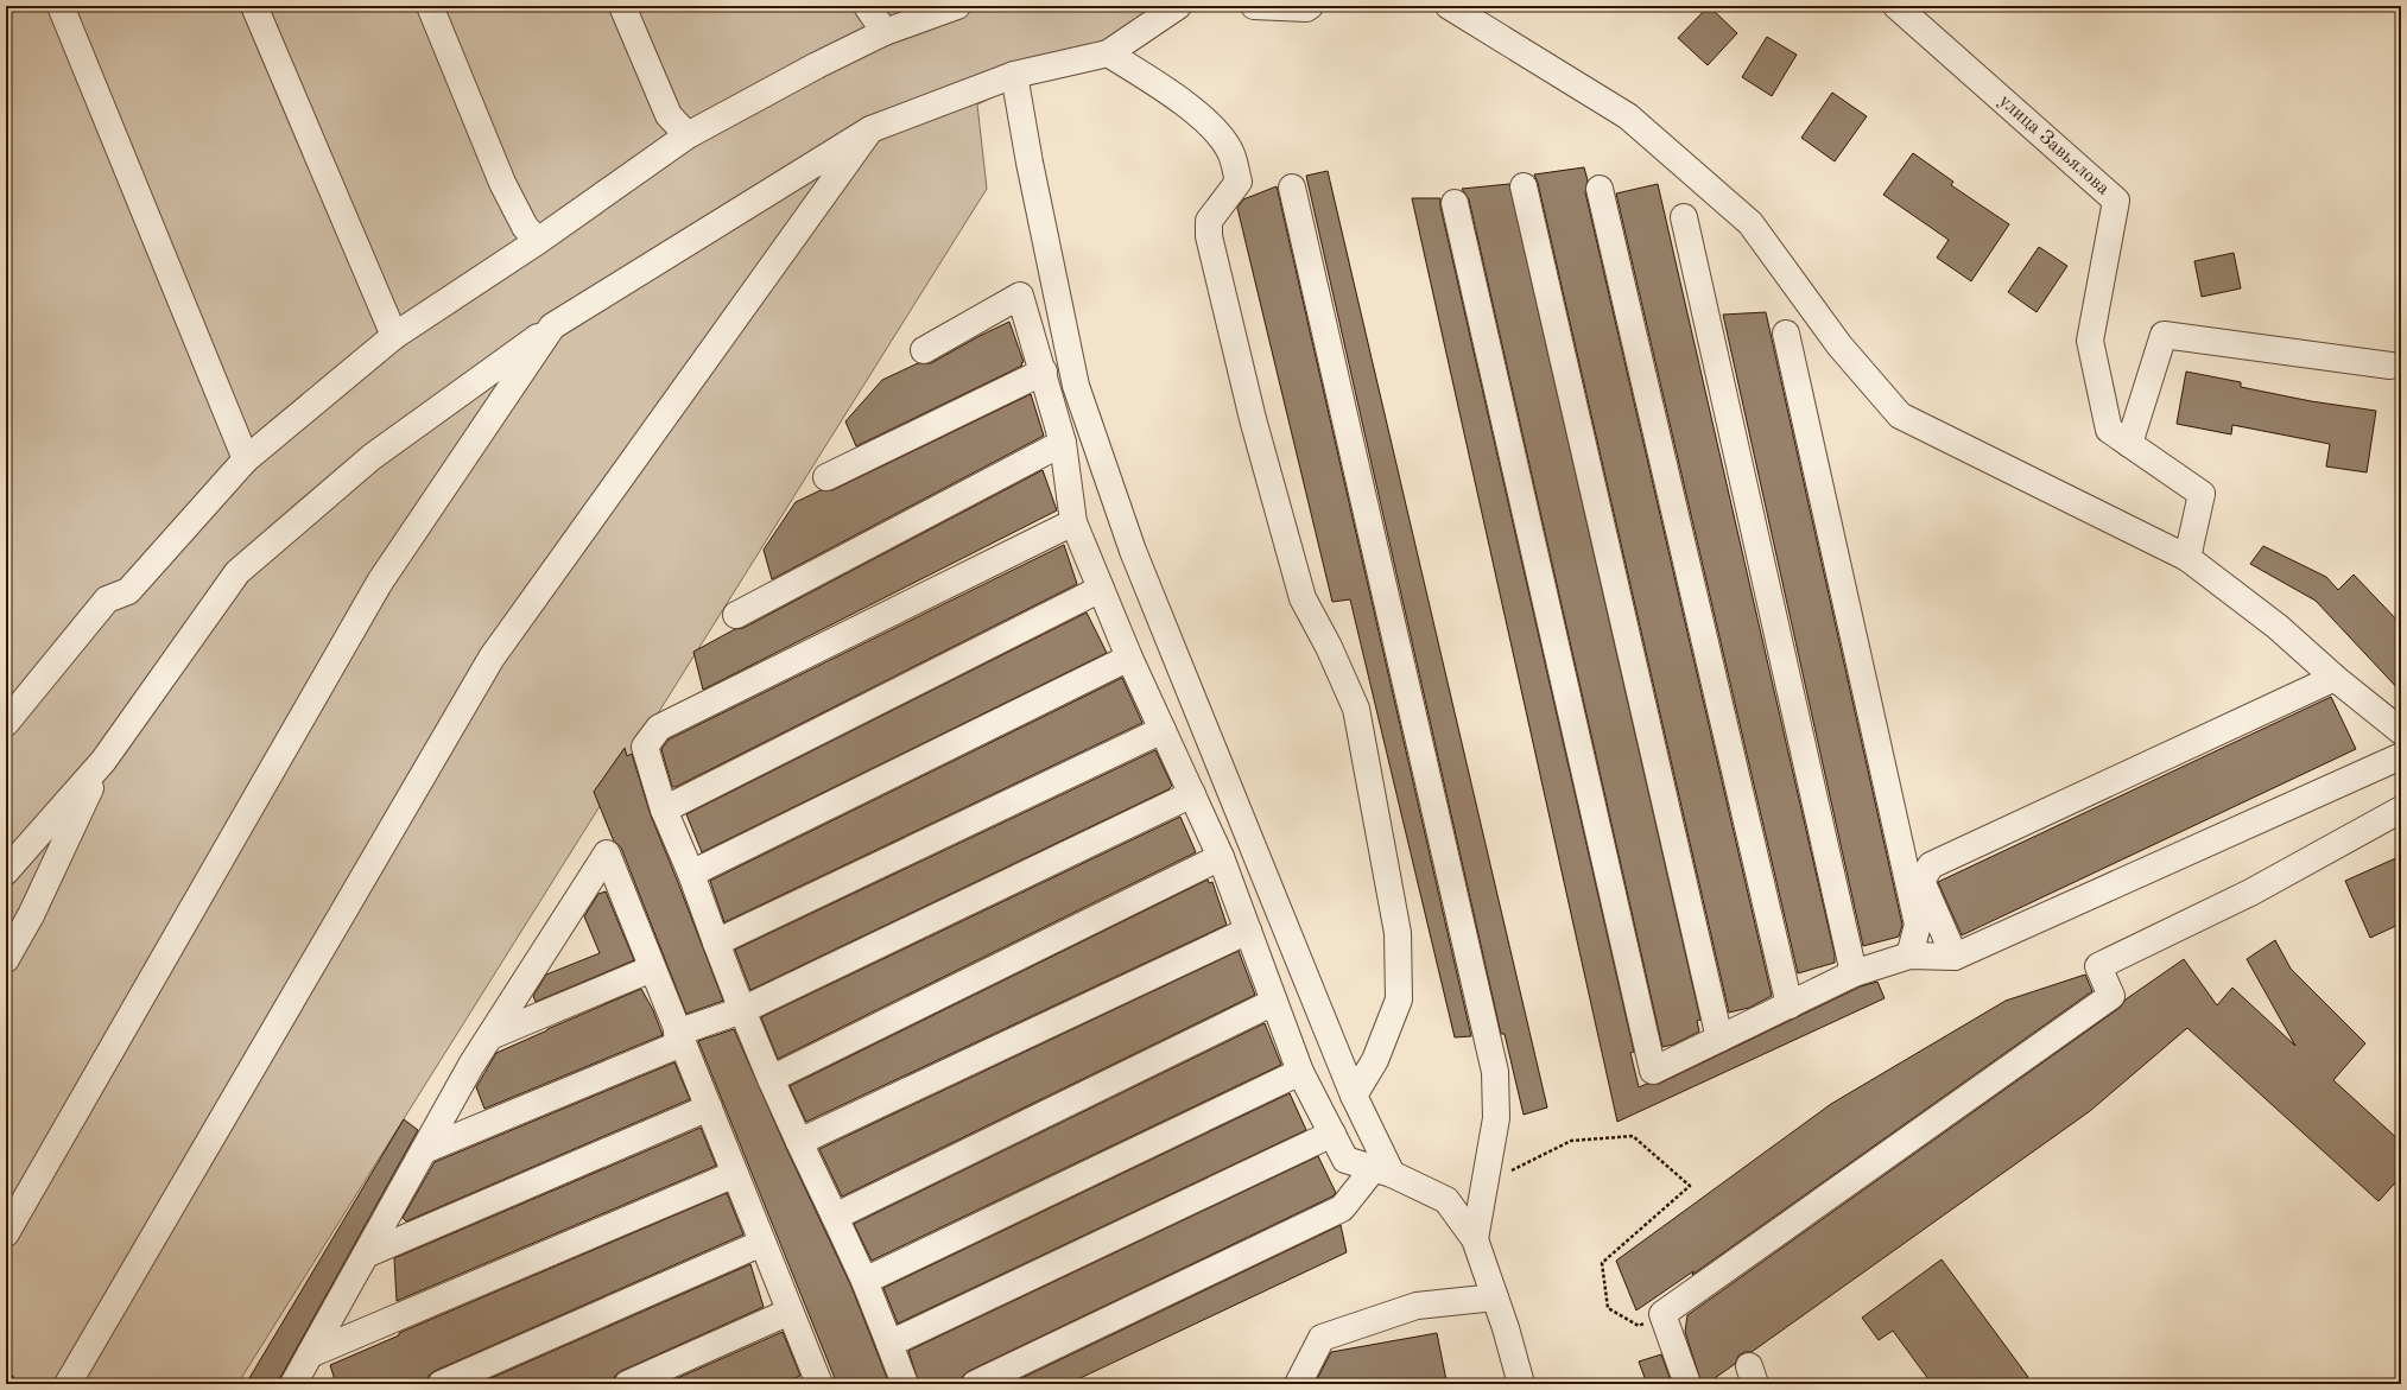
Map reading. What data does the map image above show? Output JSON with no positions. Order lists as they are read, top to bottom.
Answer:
{
  "streets": {
    "street": ["улица Завьялова"]
  }
}
